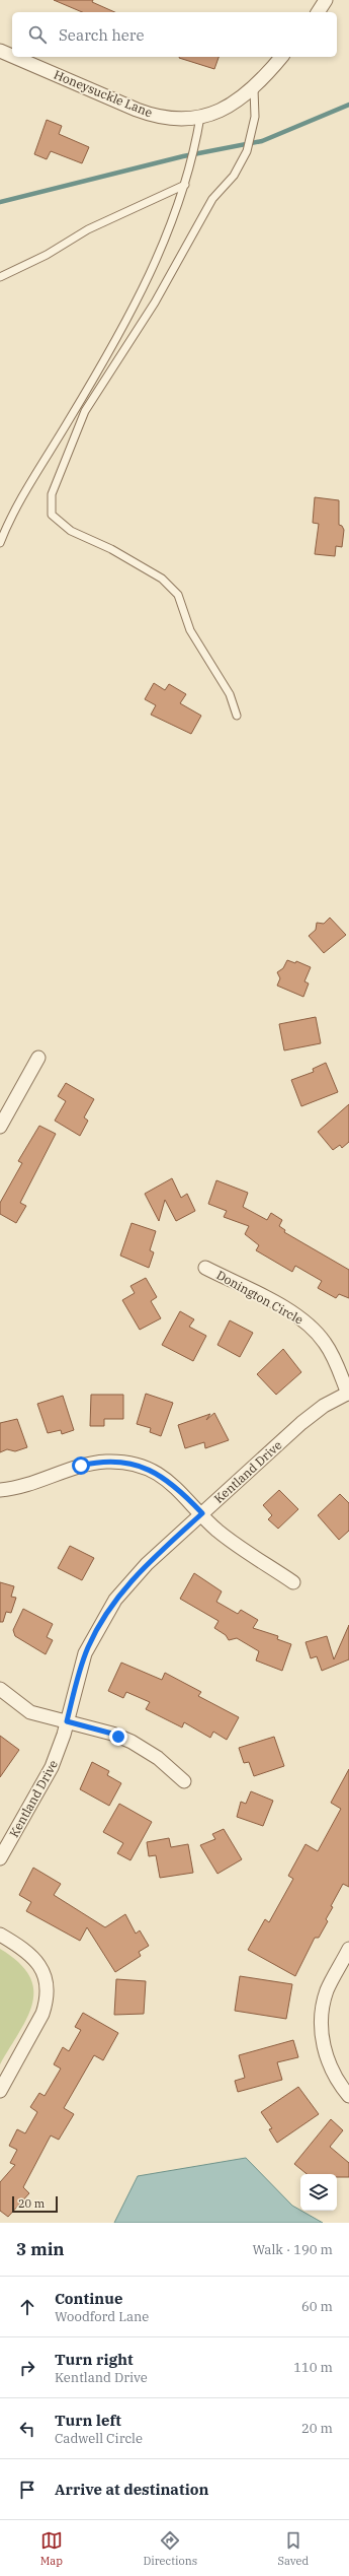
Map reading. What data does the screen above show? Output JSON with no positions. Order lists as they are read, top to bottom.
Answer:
{
  "streets": {
    "street": ["Honeysuckle Lane", "Donington Circle", "Kentland Drive"]
  },
  "crossings": [
    ["Donington Circle", "Kentland Drive"]
  ],
  "scale_bar": "20 m",
  "page": {
    "search": "Search here",
    "scale": "20 m",
    "heading": ["3 min", "Walk · 190 m"],
    "list": [
      ["Continue", "Woodford Lane", "60 m"],
      ["Turn right", "Kentland Drive", "110 m"],
      ["Turn left", "Cadwell Circle", "20 m"],
      "Arrive at destination"
    ],
    "nav": ["Map", "Directions", "Saved"]
  }
}
